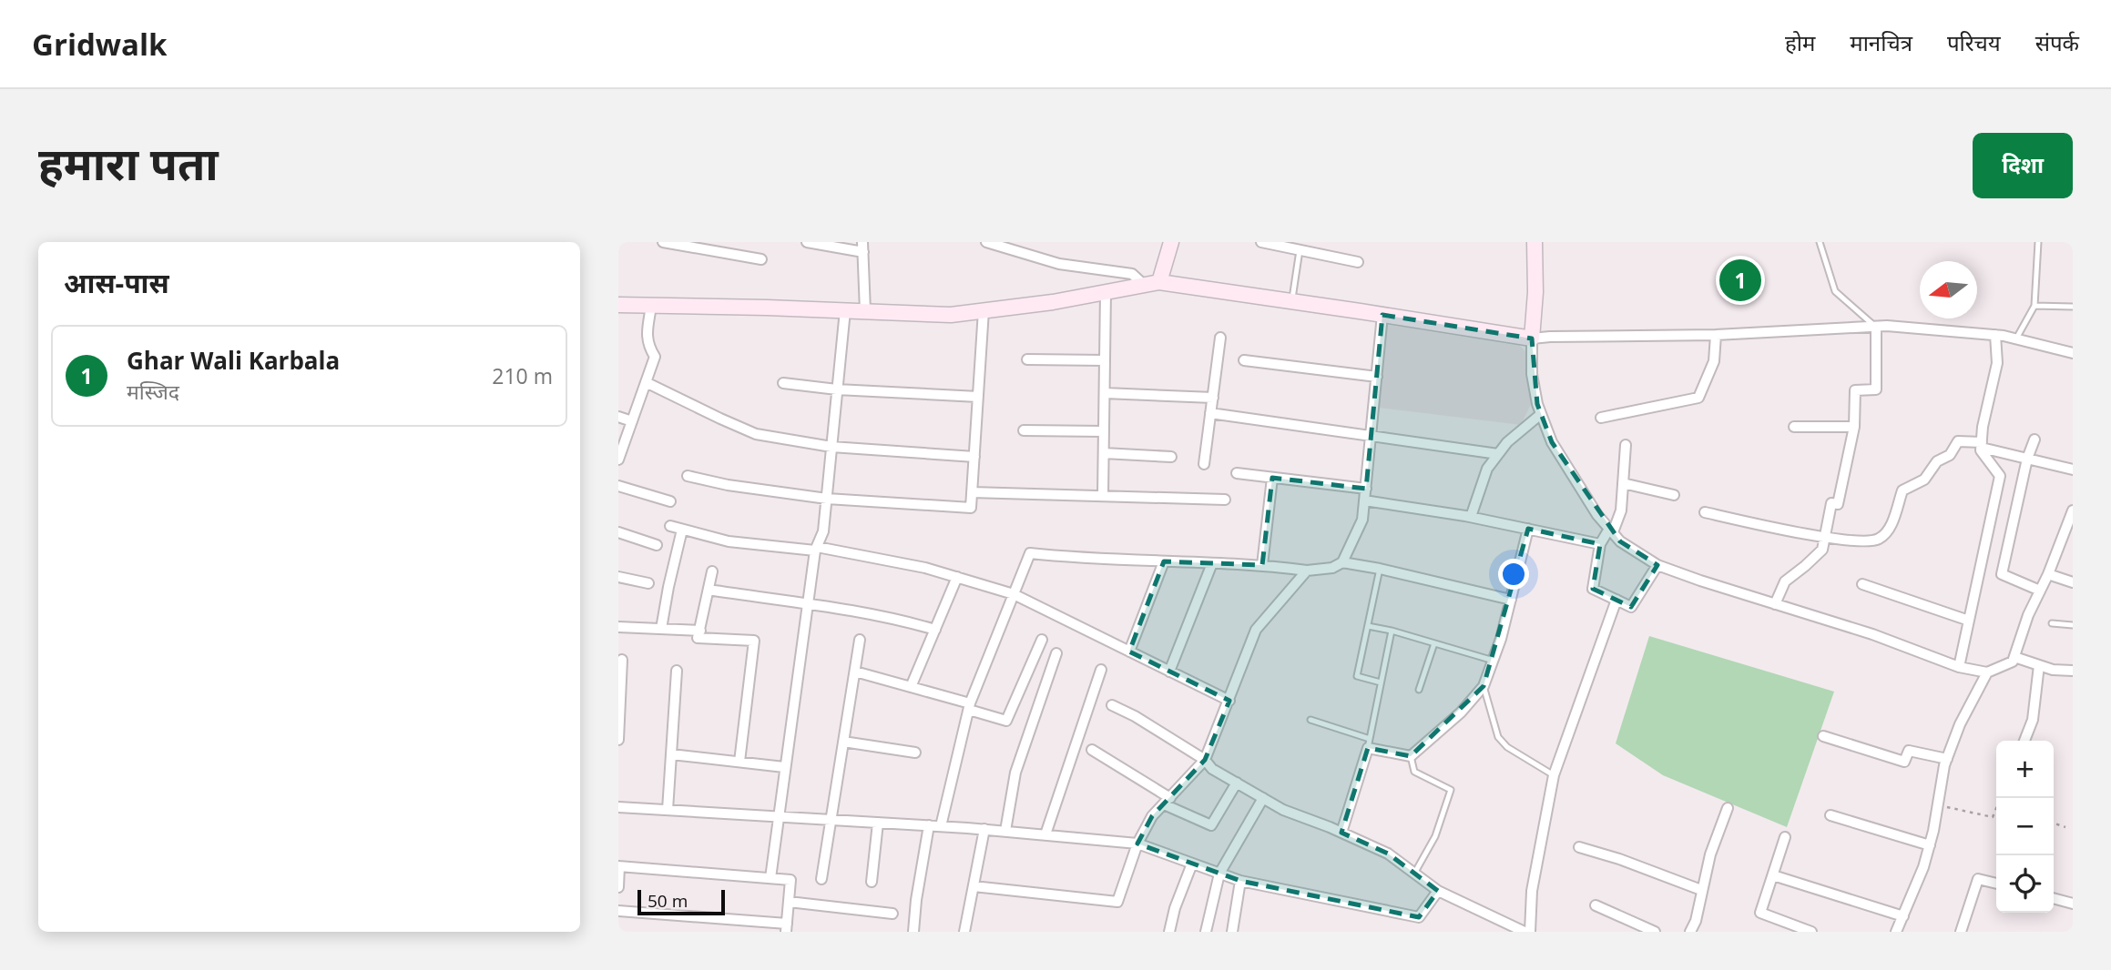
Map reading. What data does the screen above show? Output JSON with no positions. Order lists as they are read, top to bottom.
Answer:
{
  "scale_bar": "50 m",
  "north": "left",
  "page": {
    "header": "Gridwalk",
    "nav": [
      "होम",
      "मानचित्र",
      "परिचय",
      "संपर्क"
    ],
    "title": "हमारा पता",
    "buttons": "दिशा",
    "heading": "आस-पास",
    "pins": "1",
    "list": [
      {
        "mark": "1",
        "name": "Ghar Wali Karbala",
        "note": "मस्जिद",
        "value": "210 m"
      }
    ],
    "map_buttons": ["+", "−"],
    "scale": "50 m"
  }
}
